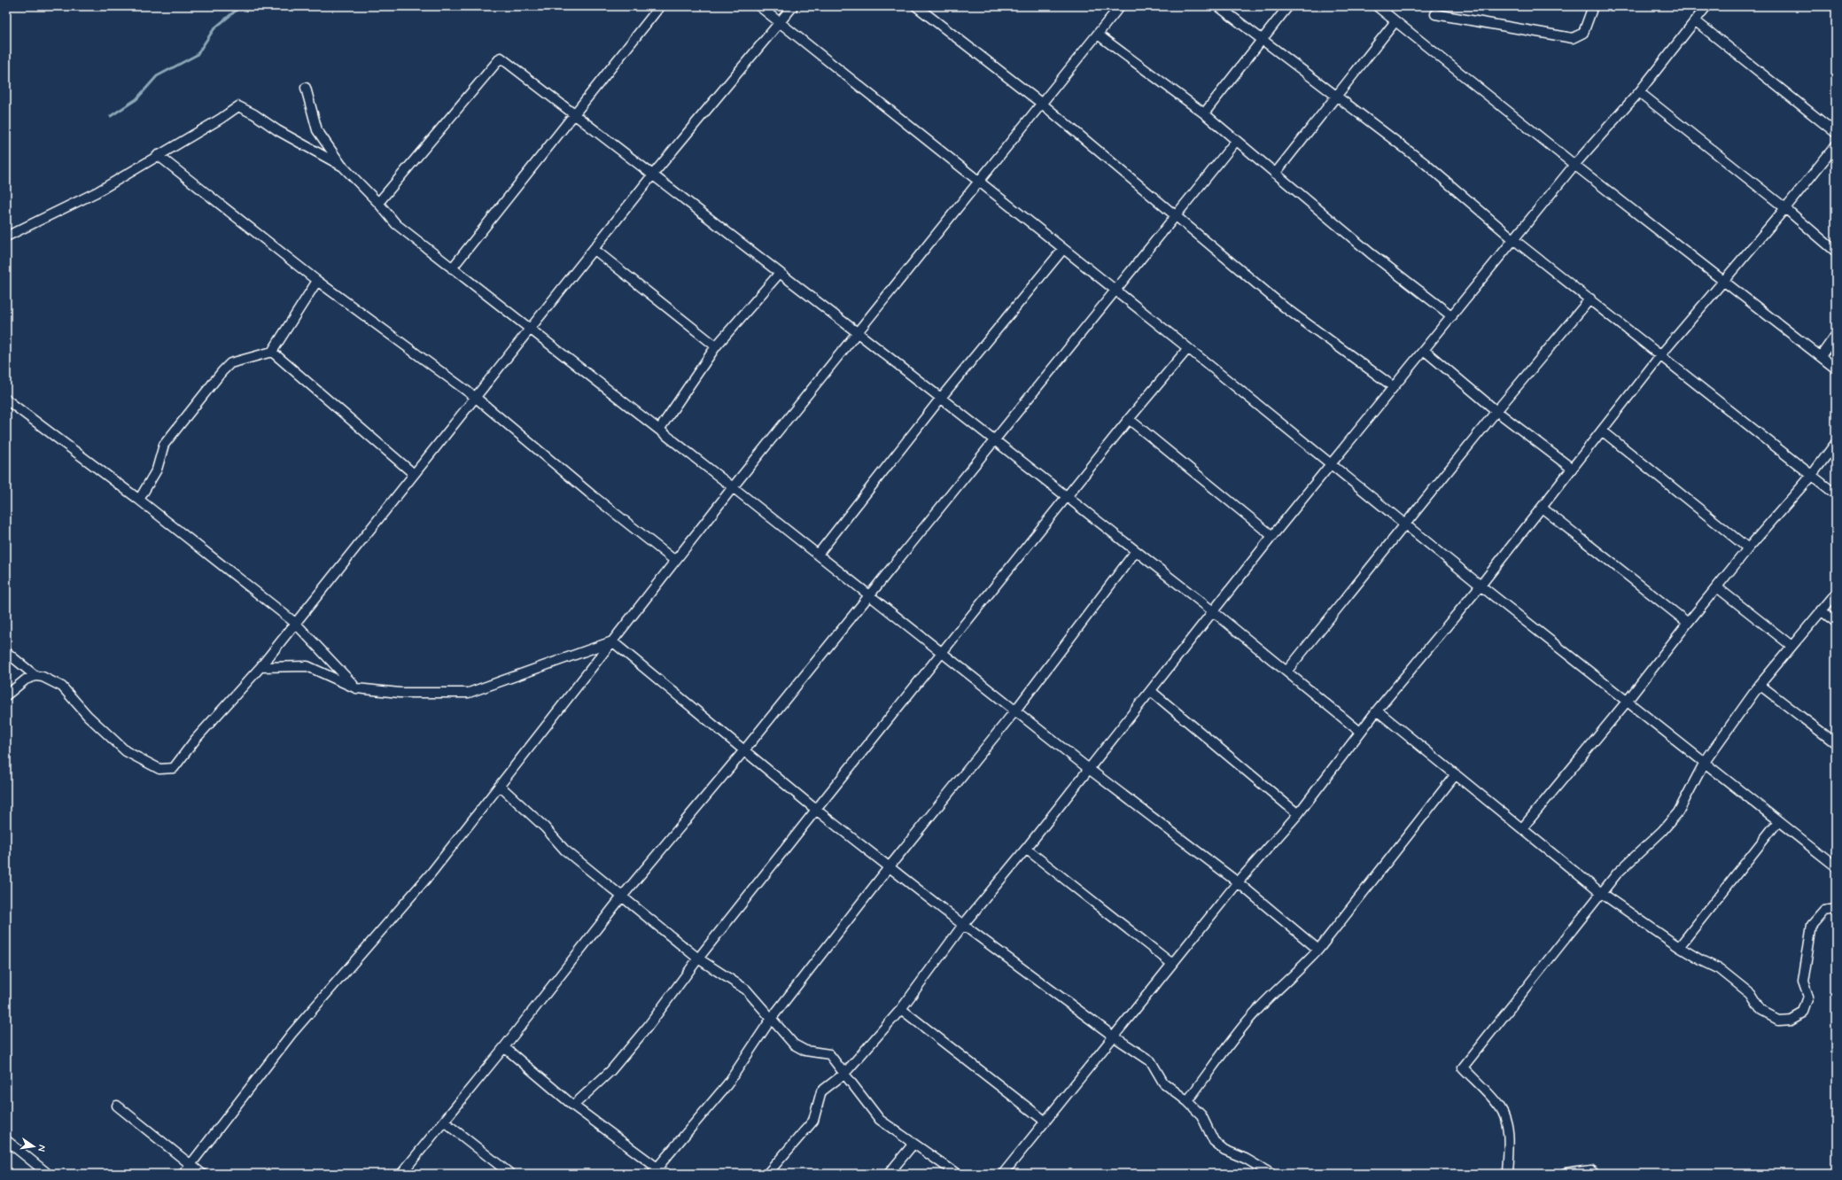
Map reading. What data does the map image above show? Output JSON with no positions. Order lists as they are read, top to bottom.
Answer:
{
  "north": "right"
}
